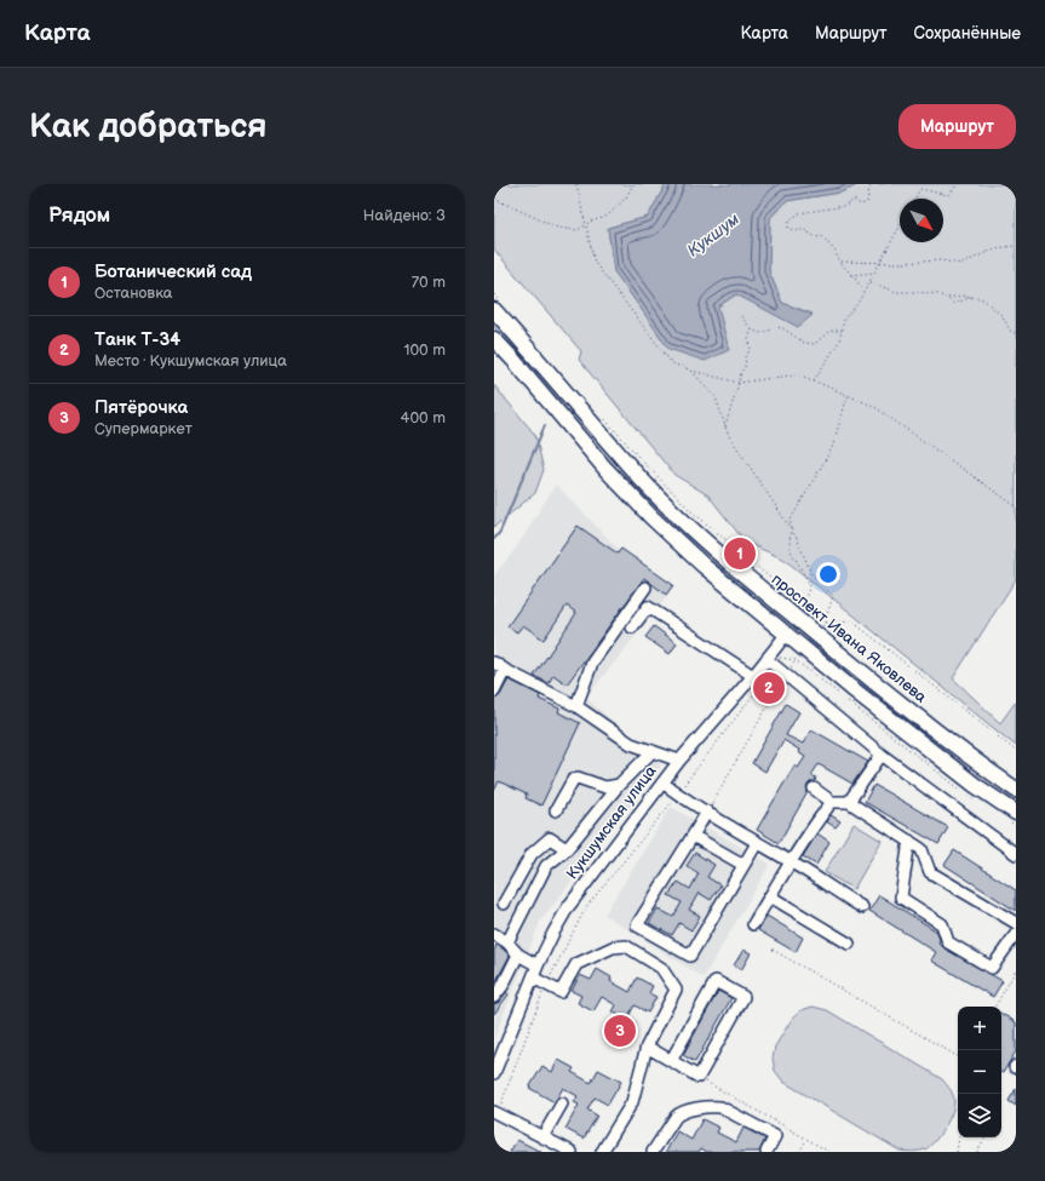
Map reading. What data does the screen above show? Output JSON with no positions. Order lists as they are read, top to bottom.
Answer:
{
  "streets": {
    "main road": ["проспект Ивана Яковлева", "Кукшумская улица"]
  },
  "crossings": [
    ["проспект Ивана Яковлева", "Кукшумская улица"]
  ],
  "water": ["Кукшум"],
  "north": "bottom right",
  "page": {
    "header": "Карта",
    "nav": ["Карта", "Маршрут", "Сохранённые"],
    "buttons": "Маршрут",
    "title": "Как добраться",
    "heading": ["Рядом", "Найдено: 3"],
    "list": [
      {
        "mark": "1",
        "name": "Ботанический сад",
        "note": "Остановка",
        "value": "70 m"
      },
      {
        "mark": "2",
        "name": "Танк Т-34",
        "note": "Место · Кукшумская улица",
        "value": "100 m"
      },
      {
        "mark": "3",
        "name": "Пятёрочка",
        "note": "Супермаркет",
        "value": "400 m"
      }
    ],
    "pins": ["1", "2", "3"],
    "map_buttons": ["+", "−"]
  }
}
